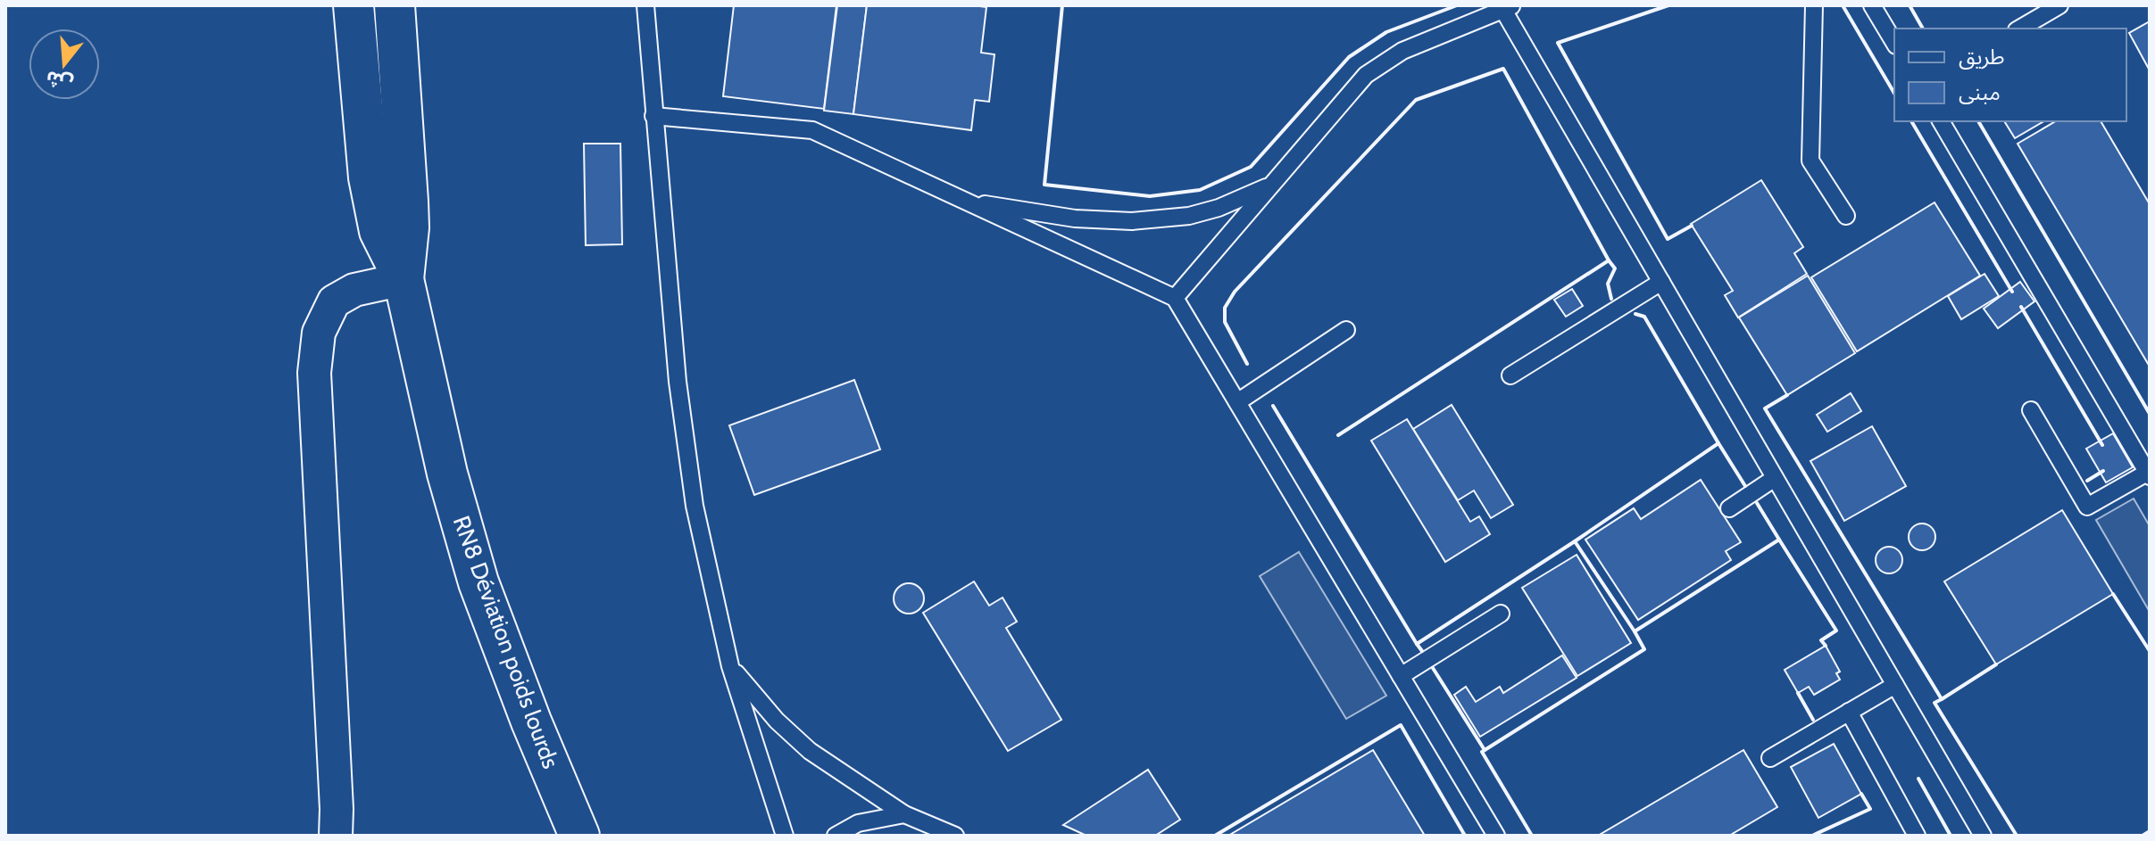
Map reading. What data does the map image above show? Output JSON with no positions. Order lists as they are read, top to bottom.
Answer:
{
  "streets": {
    "highway": ["RN8 Déviation poids lourds"]
  },
  "legend": ["طريق", "مبنى"],
  "north": "bottom"
}
